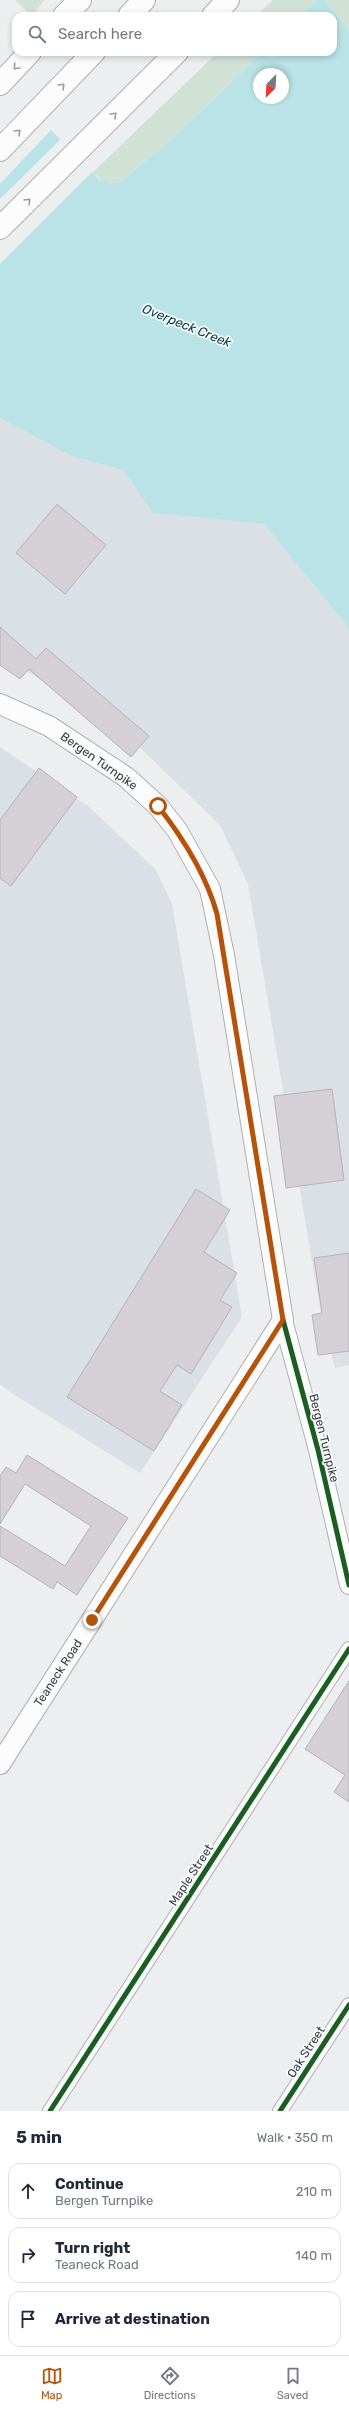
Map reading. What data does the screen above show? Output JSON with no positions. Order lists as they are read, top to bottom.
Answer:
{
  "streets": {
    "main road": ["Bergen Turnpike", "Teaneck Road"],
    "street": ["Maple Street", "Oak Street"]
  },
  "crossings": [
    ["Bergen Turnpike", "Teaneck Road"]
  ],
  "water": ["Overpeck Creek"],
  "north": "bottom left",
  "page": {
    "search": "Search here",
    "heading": ["5 min", "Walk · 350 m"],
    "list": [
      ["Continue", "Bergen Turnpike", "210 m"],
      ["Turn right", "Teaneck Road", "140 m"],
      "Arrive at destination"
    ],
    "nav": ["Map", "Directions", "Saved"]
  }
}
